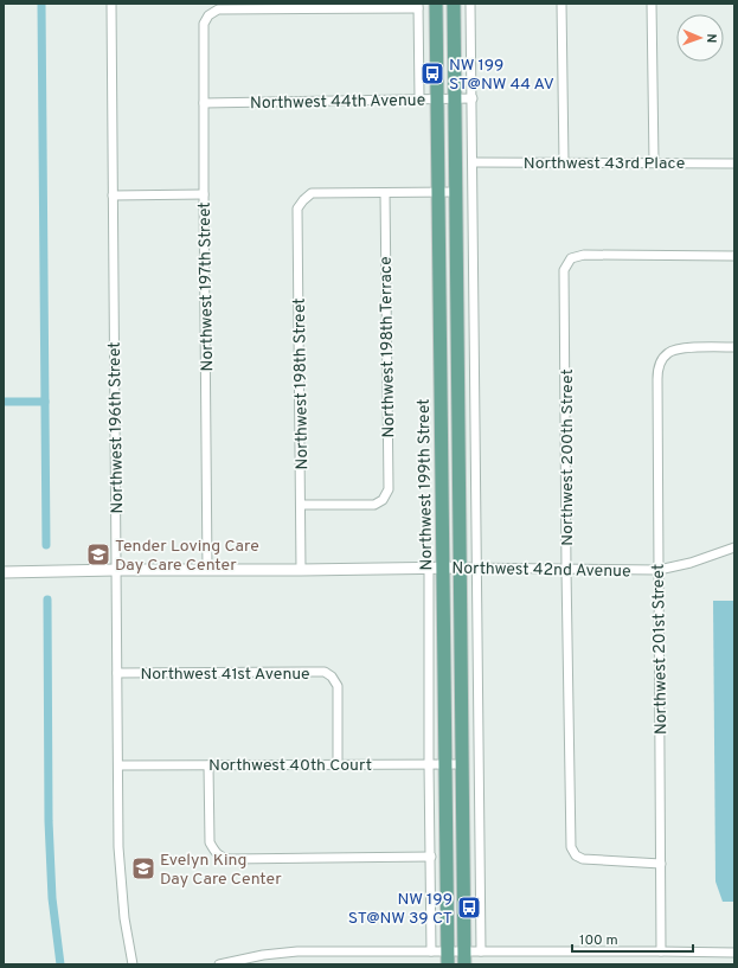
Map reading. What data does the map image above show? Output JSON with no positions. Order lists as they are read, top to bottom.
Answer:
{
  "streets": {
    "main road": ["Northwest 199th Street"],
    "street": [
      "Northwest 44th Avenue",
      "Northwest 43rd Place",
      "Northwest 197th Street",
      "Northwest 198th Terrace",
      "Northwest 198th Street",
      "Northwest 196th Street",
      "Northwest 200th Street",
      "Northwest 42nd Avenue",
      "Northwest 201st Street",
      "Northwest 41st Avenue",
      "Northwest 40th Court"
    ]
  },
  "crossings": [
    ["Northwest 44th Avenue", "Northwest 197th Street"],
    ["Northwest 44th Avenue", "Northwest 199th Street"],
    ["Northwest 197th Street", "Northwest 42nd Avenue"],
    ["Northwest 198th Terrace", "Northwest 198th Street"],
    ["Northwest 198th Street", "Northwest 42nd Avenue"],
    ["Northwest 196th Street", "Northwest 42nd Avenue"],
    ["Northwest 196th Street", "Northwest 41st Avenue"],
    ["Northwest 196th Street", "Northwest 40th Court"],
    ["Northwest 200th Street", "Northwest 42nd Avenue"],
    ["Northwest 200th Street", "Northwest 201st Street"],
    ["Northwest 199th Street", "Northwest 42nd Avenue"],
    ["Northwest 199th Street", "Northwest 40th Court"],
    ["Northwest 42nd Avenue", "Northwest 201st Street"],
    ["Northwest 41st Avenue", "Northwest 40th Court"]
  ],
  "places": {
    "bus stop": ["NW 199 ST@NW 44 AV", "NW 199 ST@NW 39 CT"],
    "school or university": ["Tender Loving Care Day Care Center", "Evelyn King Day Care Center"]
  },
  "scale_bar": "100 m",
  "north": "right"
}
